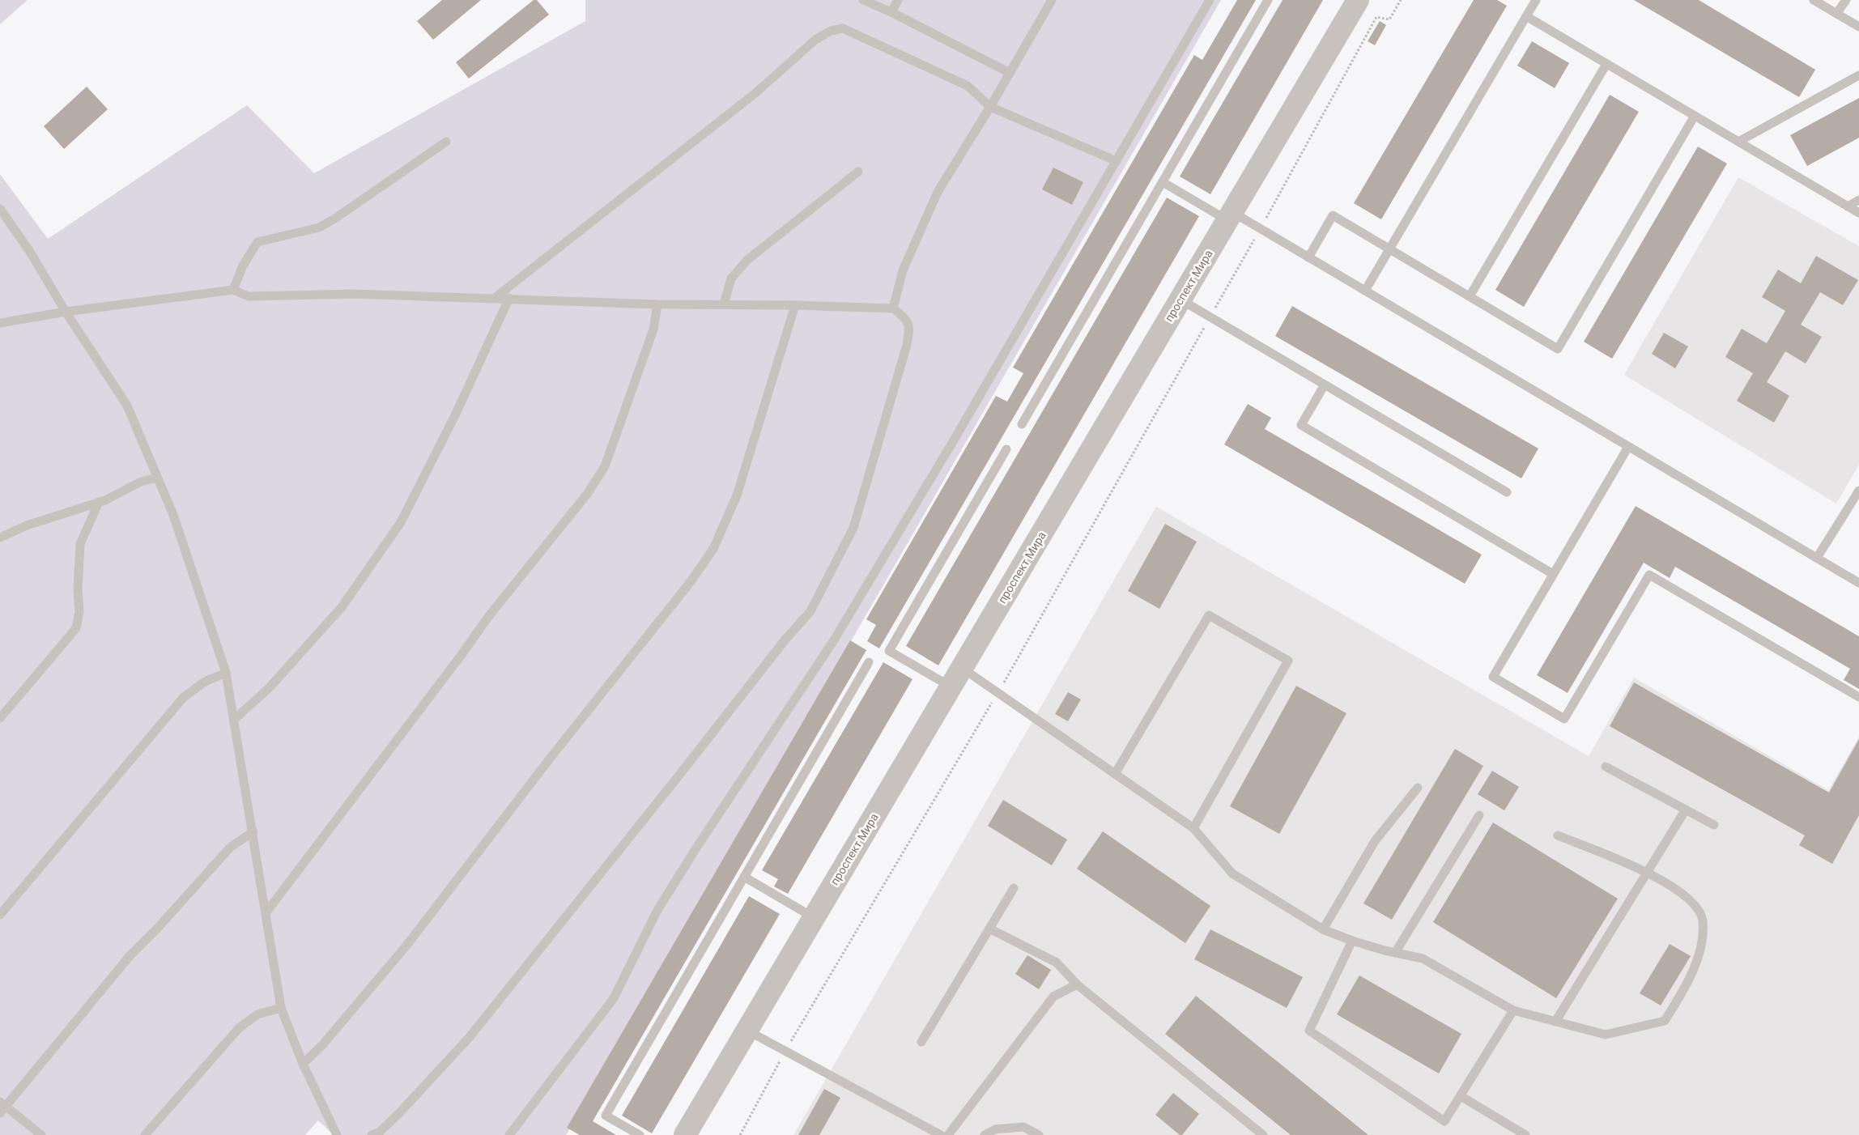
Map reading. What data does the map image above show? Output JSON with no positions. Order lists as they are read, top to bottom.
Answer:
{
  "streets": {
    "street": ["проспект Мира"]
  }
}
